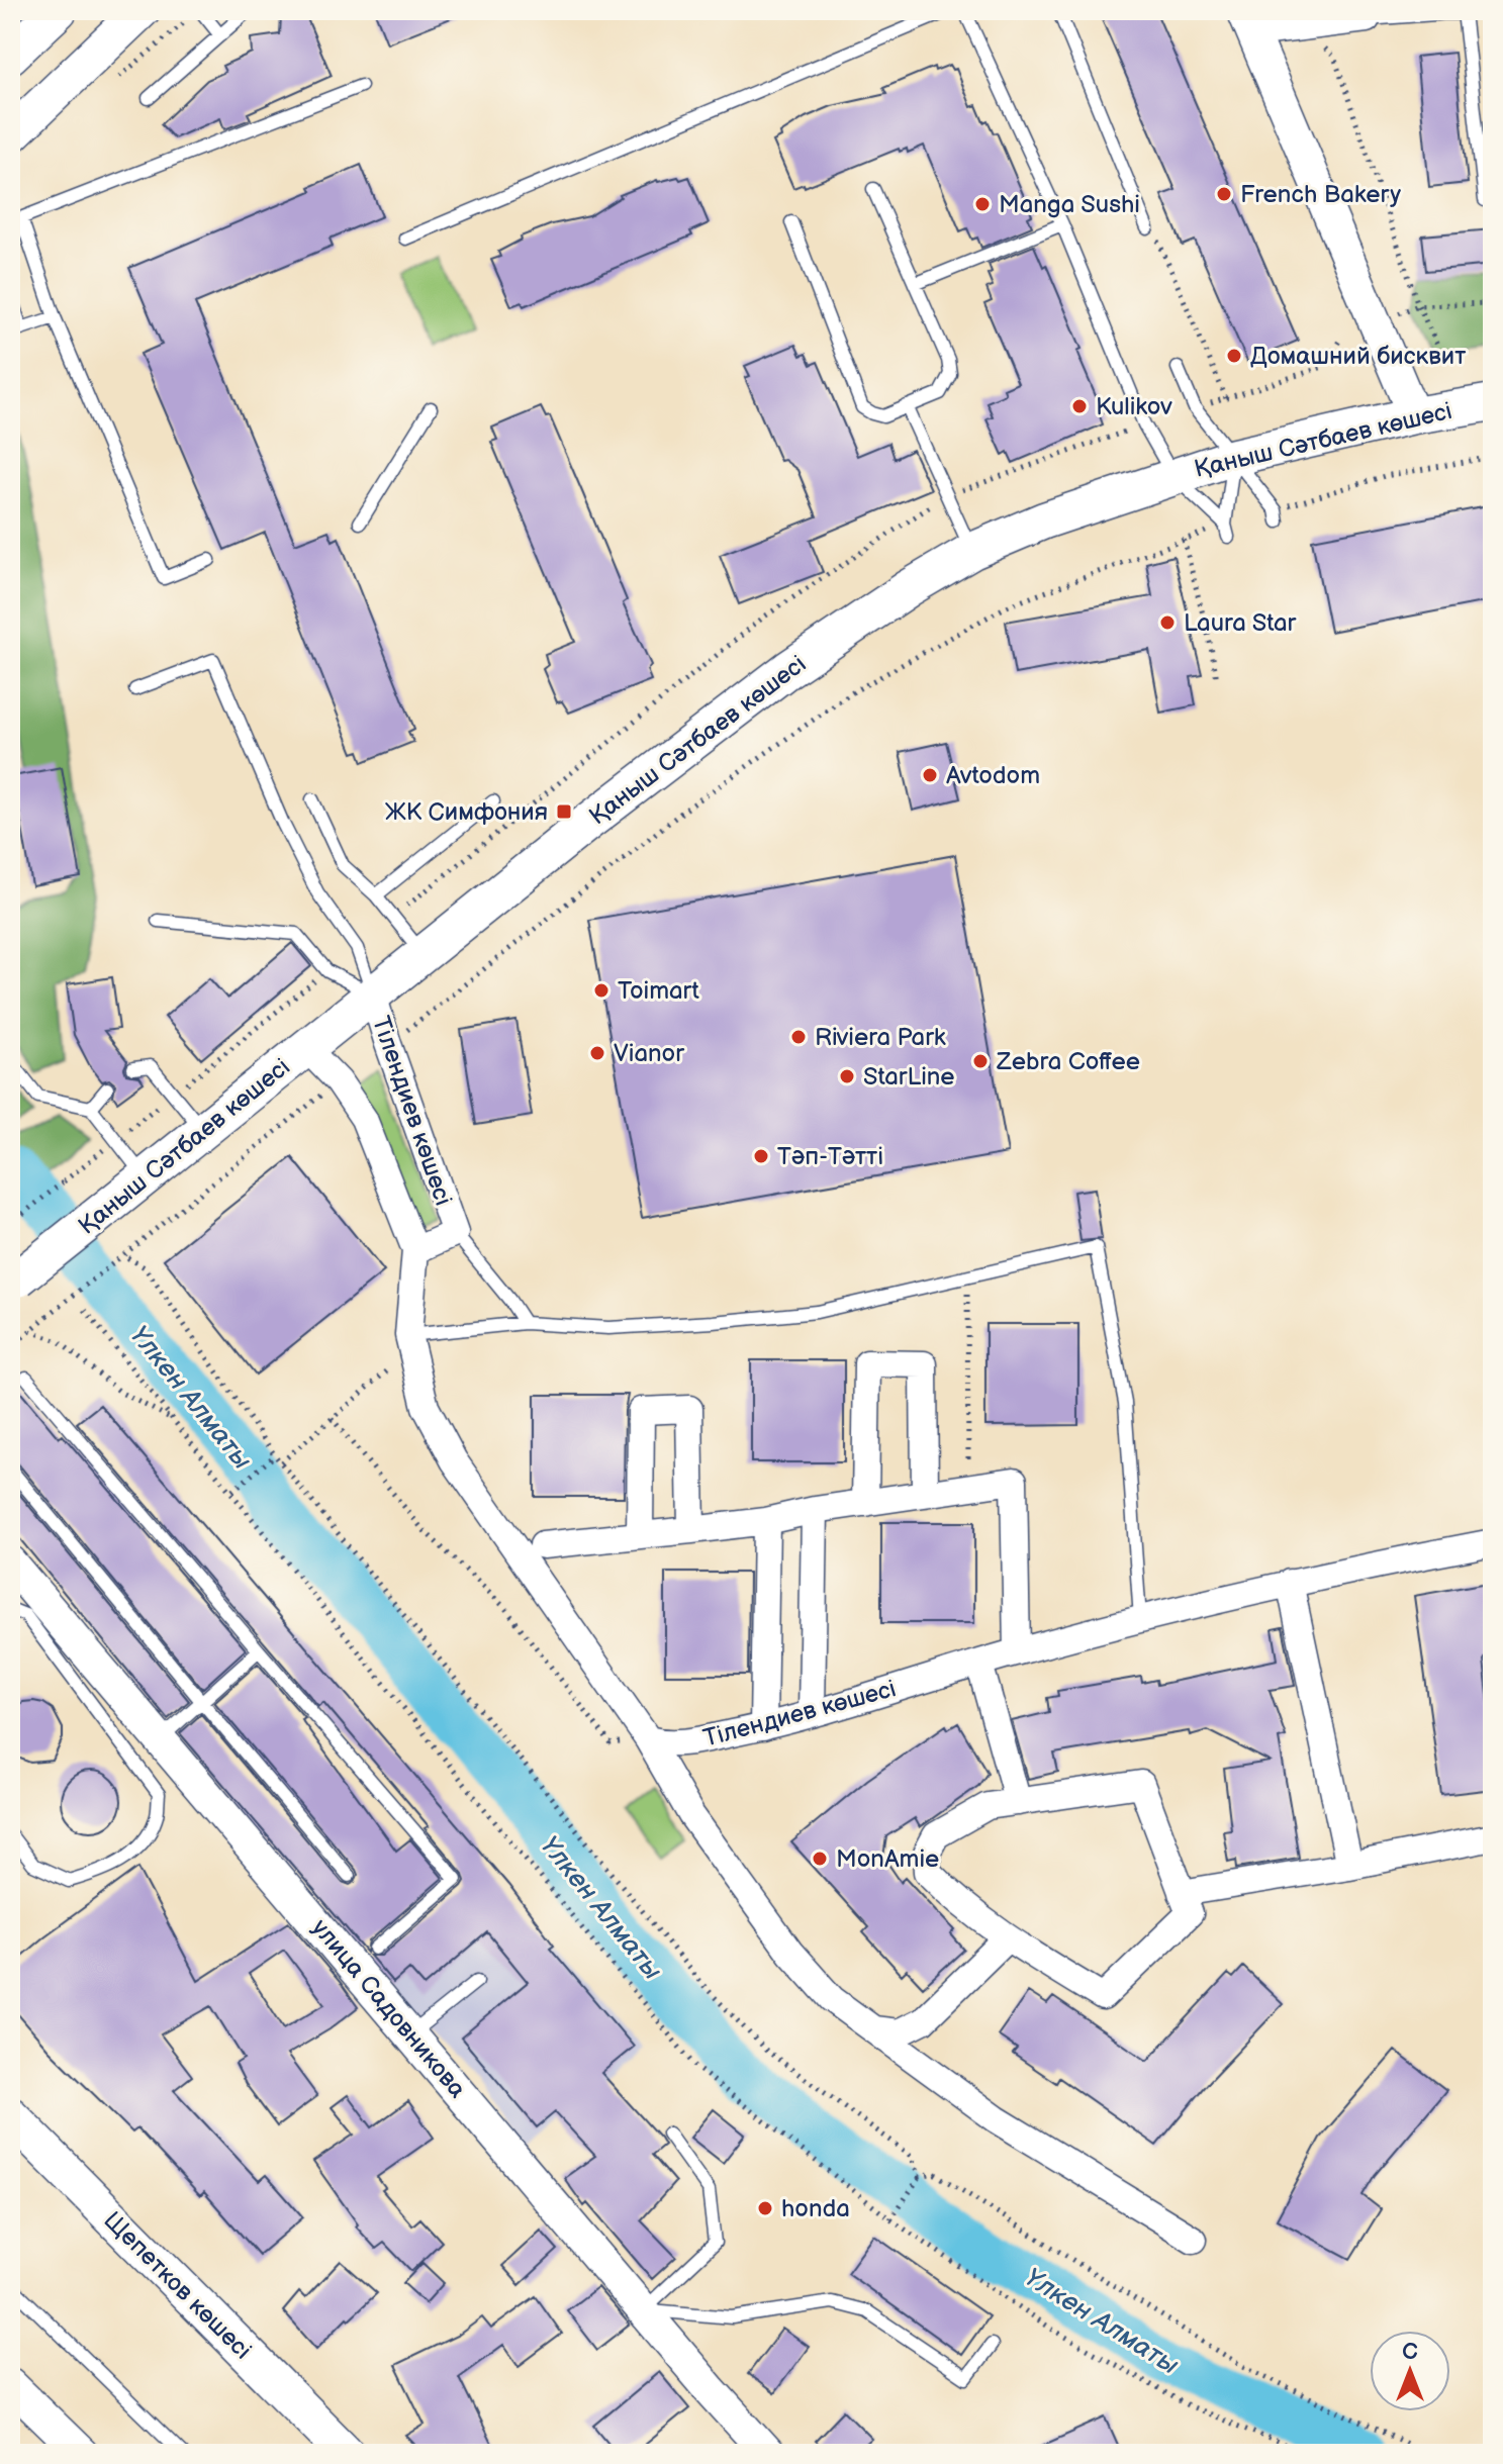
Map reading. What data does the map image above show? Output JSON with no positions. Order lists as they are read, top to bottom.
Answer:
{
  "streets": {
    "main road": ["Қаныш Сәтбаев көшесі", "Щепетков көшесі"],
    "street": ["Тілендиев көшесі", "улица Садовникова"]
  },
  "crossings": [
    ["Қаныш Сәтбаев көшесі", "Тілендиев көшесі"]
  ],
  "water": ["Үлкен Алматы"],
  "places": {
    "other": [
      "French Bakery",
      "Manga Sushi",
      "Домашний бисквит",
      "Kulikov",
      "Laura Star",
      "Avtodom",
      "Toimart",
      "Riviera Park",
      "Vianor",
      "Zebra Coffee",
      "StarLine",
      "Тәп-Тәтті",
      "MonAmie",
      "honda"
    ],
    "transit": ["ЖК Симфония"]
  },
  "north": "top"
}
